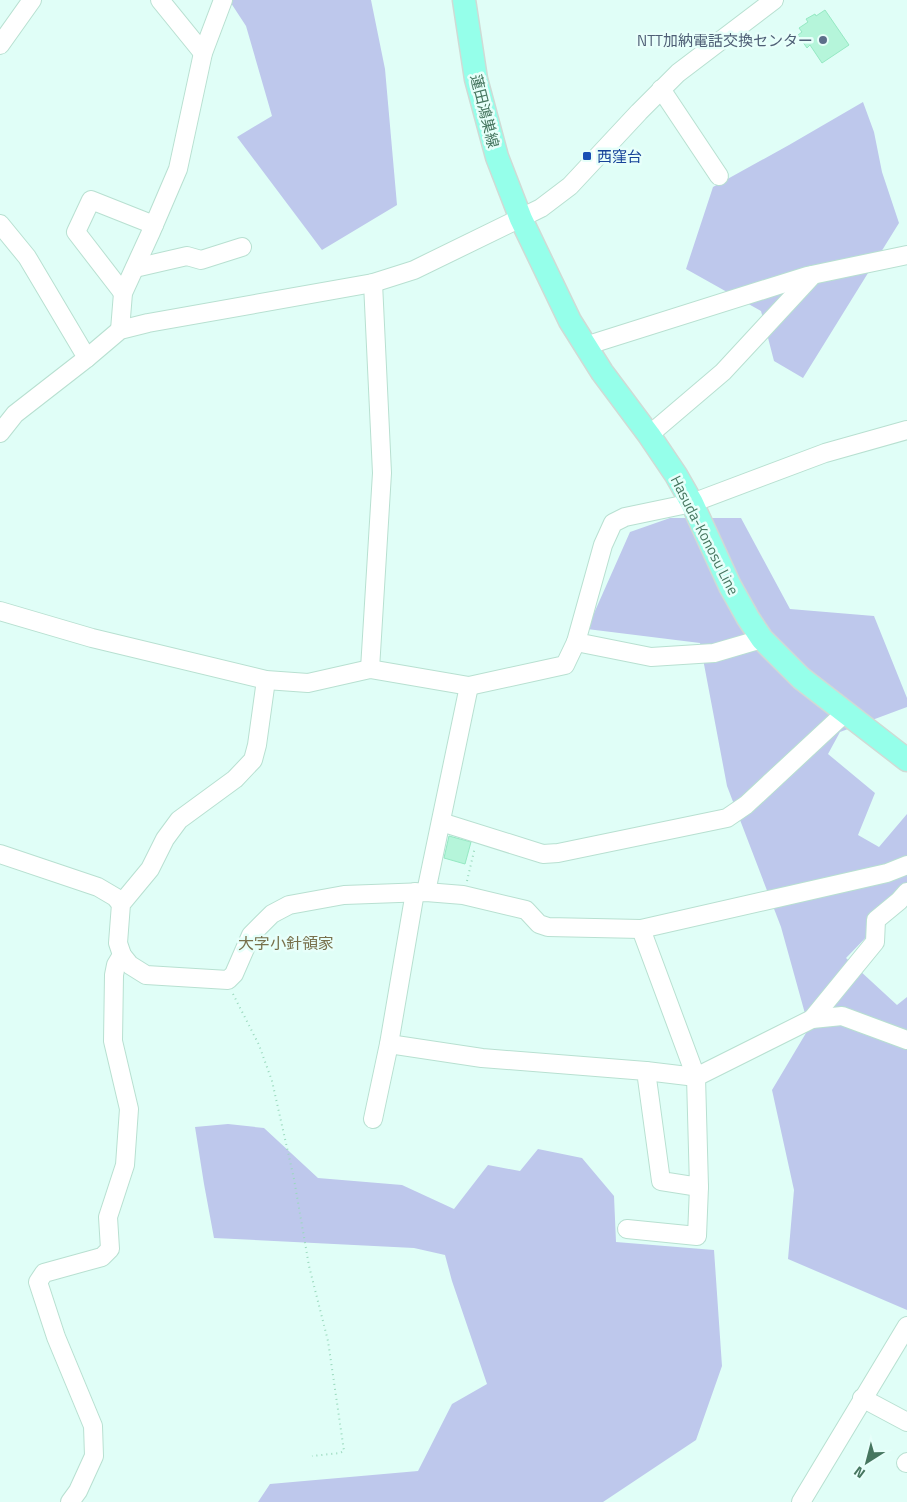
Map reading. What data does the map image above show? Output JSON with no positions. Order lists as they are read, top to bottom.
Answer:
{
  "streets": {
    "main road": ["蓮田鴻巣線", "Hasuda-Konosu Line"]
  },
  "crossings": [
    ["蓮田鴻巣線", "Hasuda-Konosu Line"]
  ],
  "districts": ["大字小針領家"],
  "places": {
    "other": ["NTT加納電話交換センター"],
    "transit": ["西窪台"]
  },
  "north": "bottom left"
}
